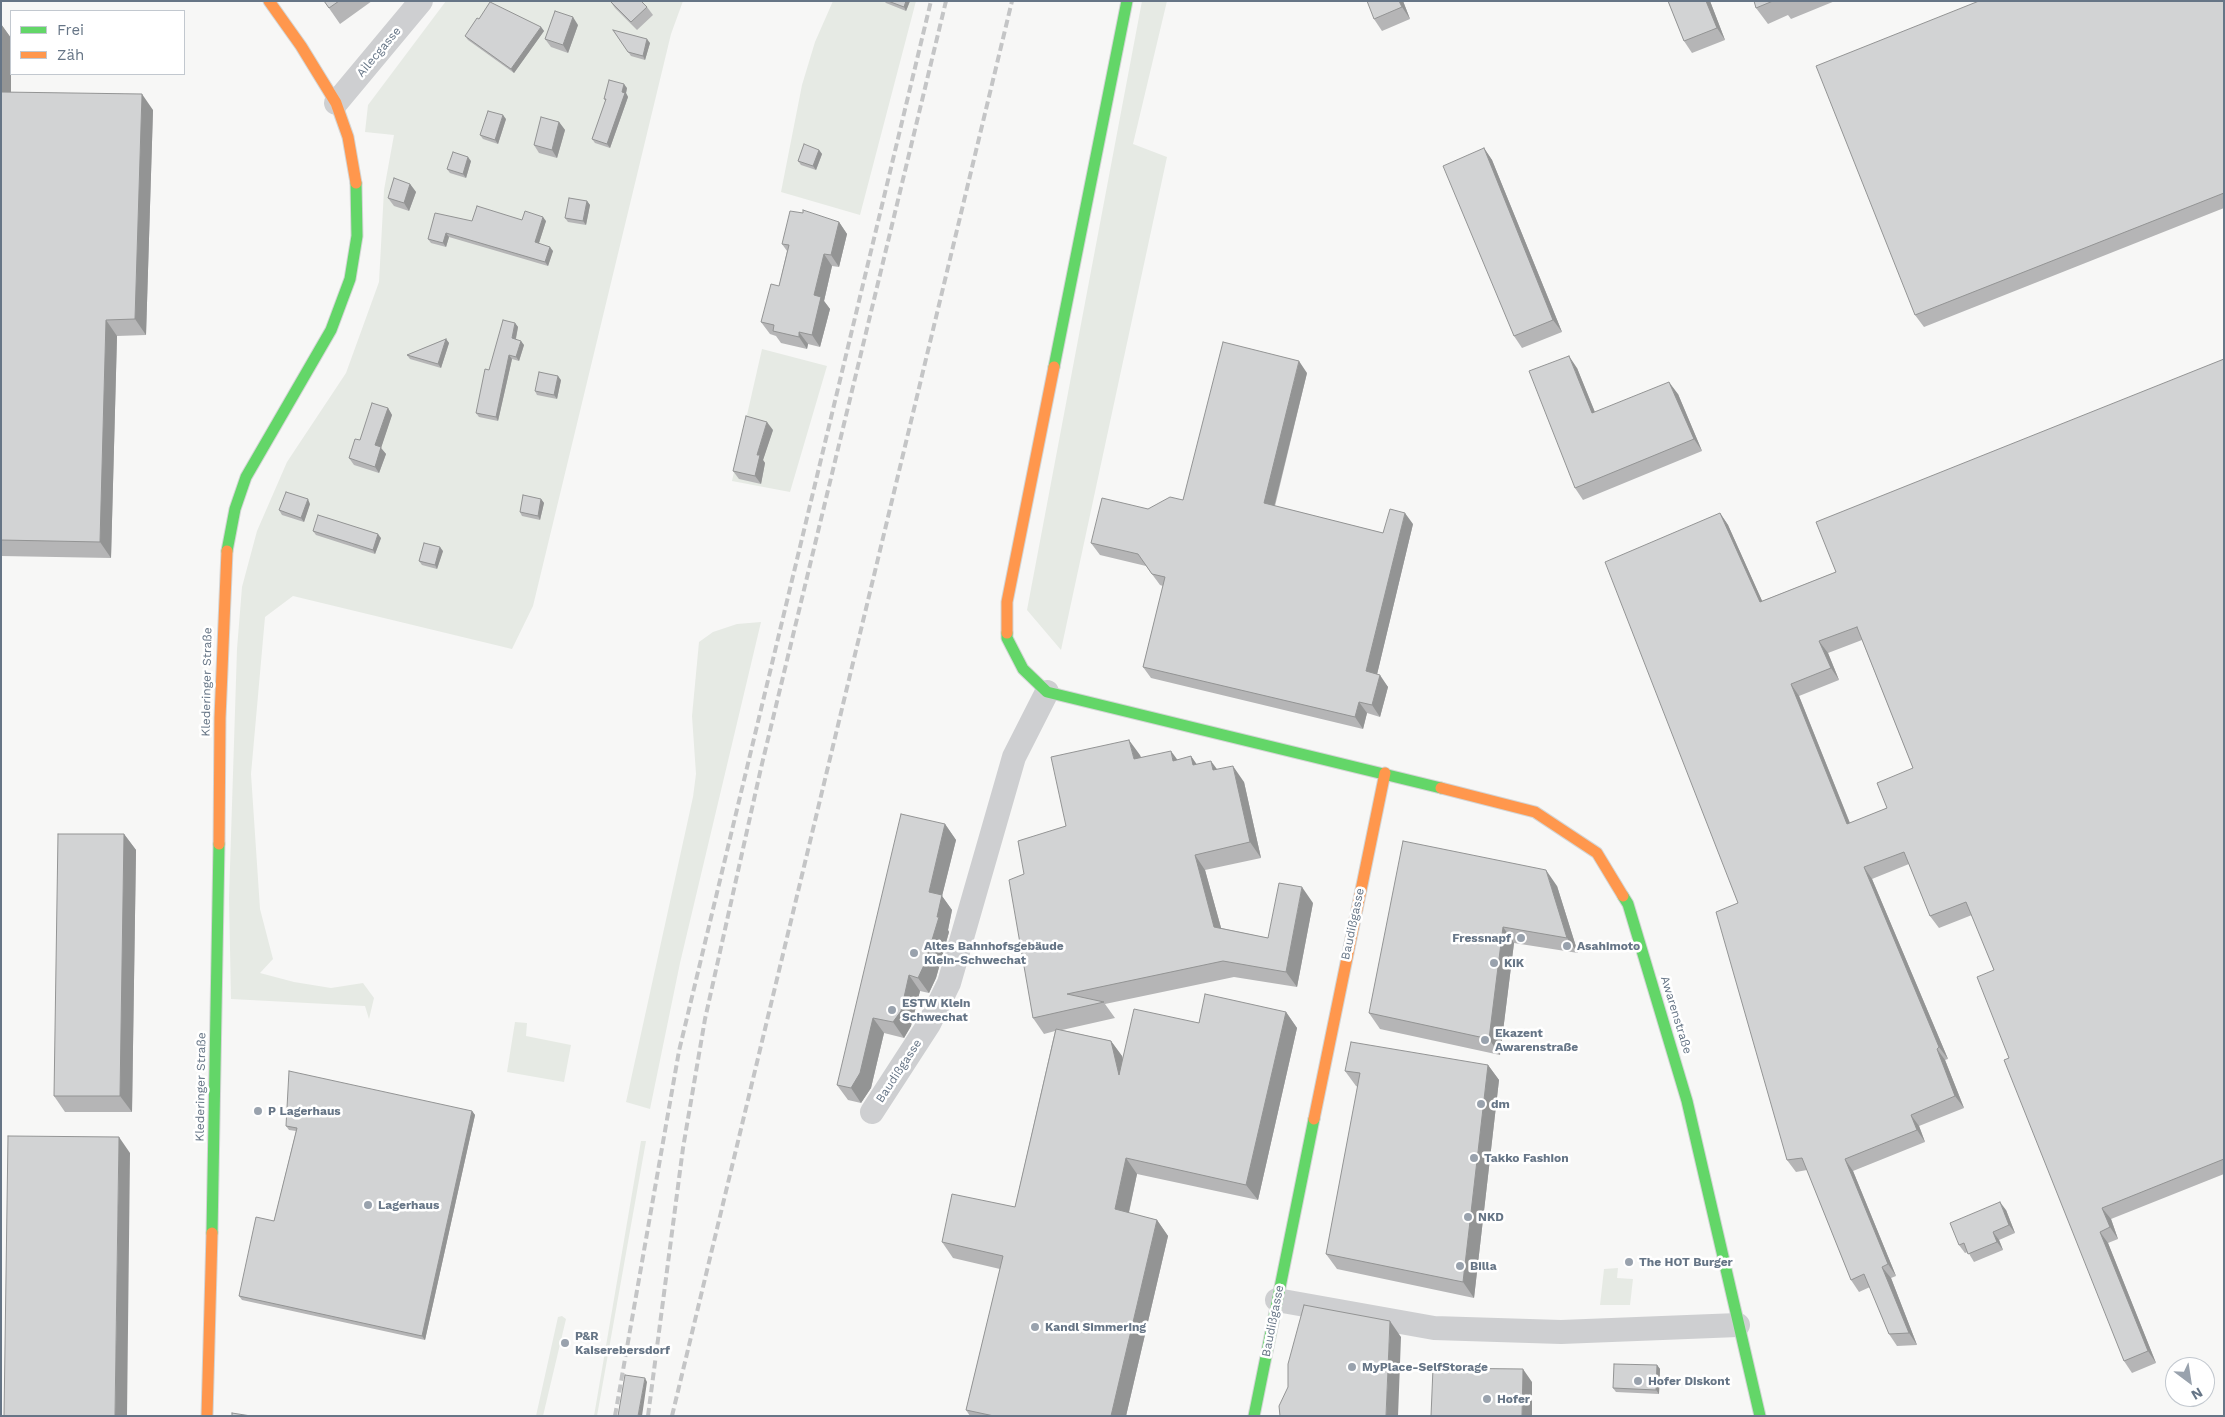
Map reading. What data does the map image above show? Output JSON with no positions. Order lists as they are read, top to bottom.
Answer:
{
  "streets": {
    "street": [
      "Ailecgasse",
      "Klederinger Straße",
      "Baudißgasse",
      "Awarenstraße"
    ]
  },
  "crossings": [
    ["Ailecgasse", "Klederinger Straße"],
    ["Baudißgasse", "Awarenstraße"]
  ],
  "places": [
    "Fressnapf",
    "Asahimoto",
    "Altes Bahnhofsgebäude Klein-Schwechat",
    "KiK",
    "ESTW Klein Schwechat",
    "Ekazent Awarenstraße",
    "dm",
    "P Lagerhaus",
    "Takko Fashion",
    "Lagerhaus",
    "NKD",
    "The HOT Burger",
    "Billa",
    "Kandl Simmering",
    "P&R Kaiserebersdorf",
    "MyPlace-SelfStorage",
    "Hofer Diskont",
    "Hofer"
  ],
  "legend": ["Frei", "Zäh"],
  "north": "bottom right"
}
